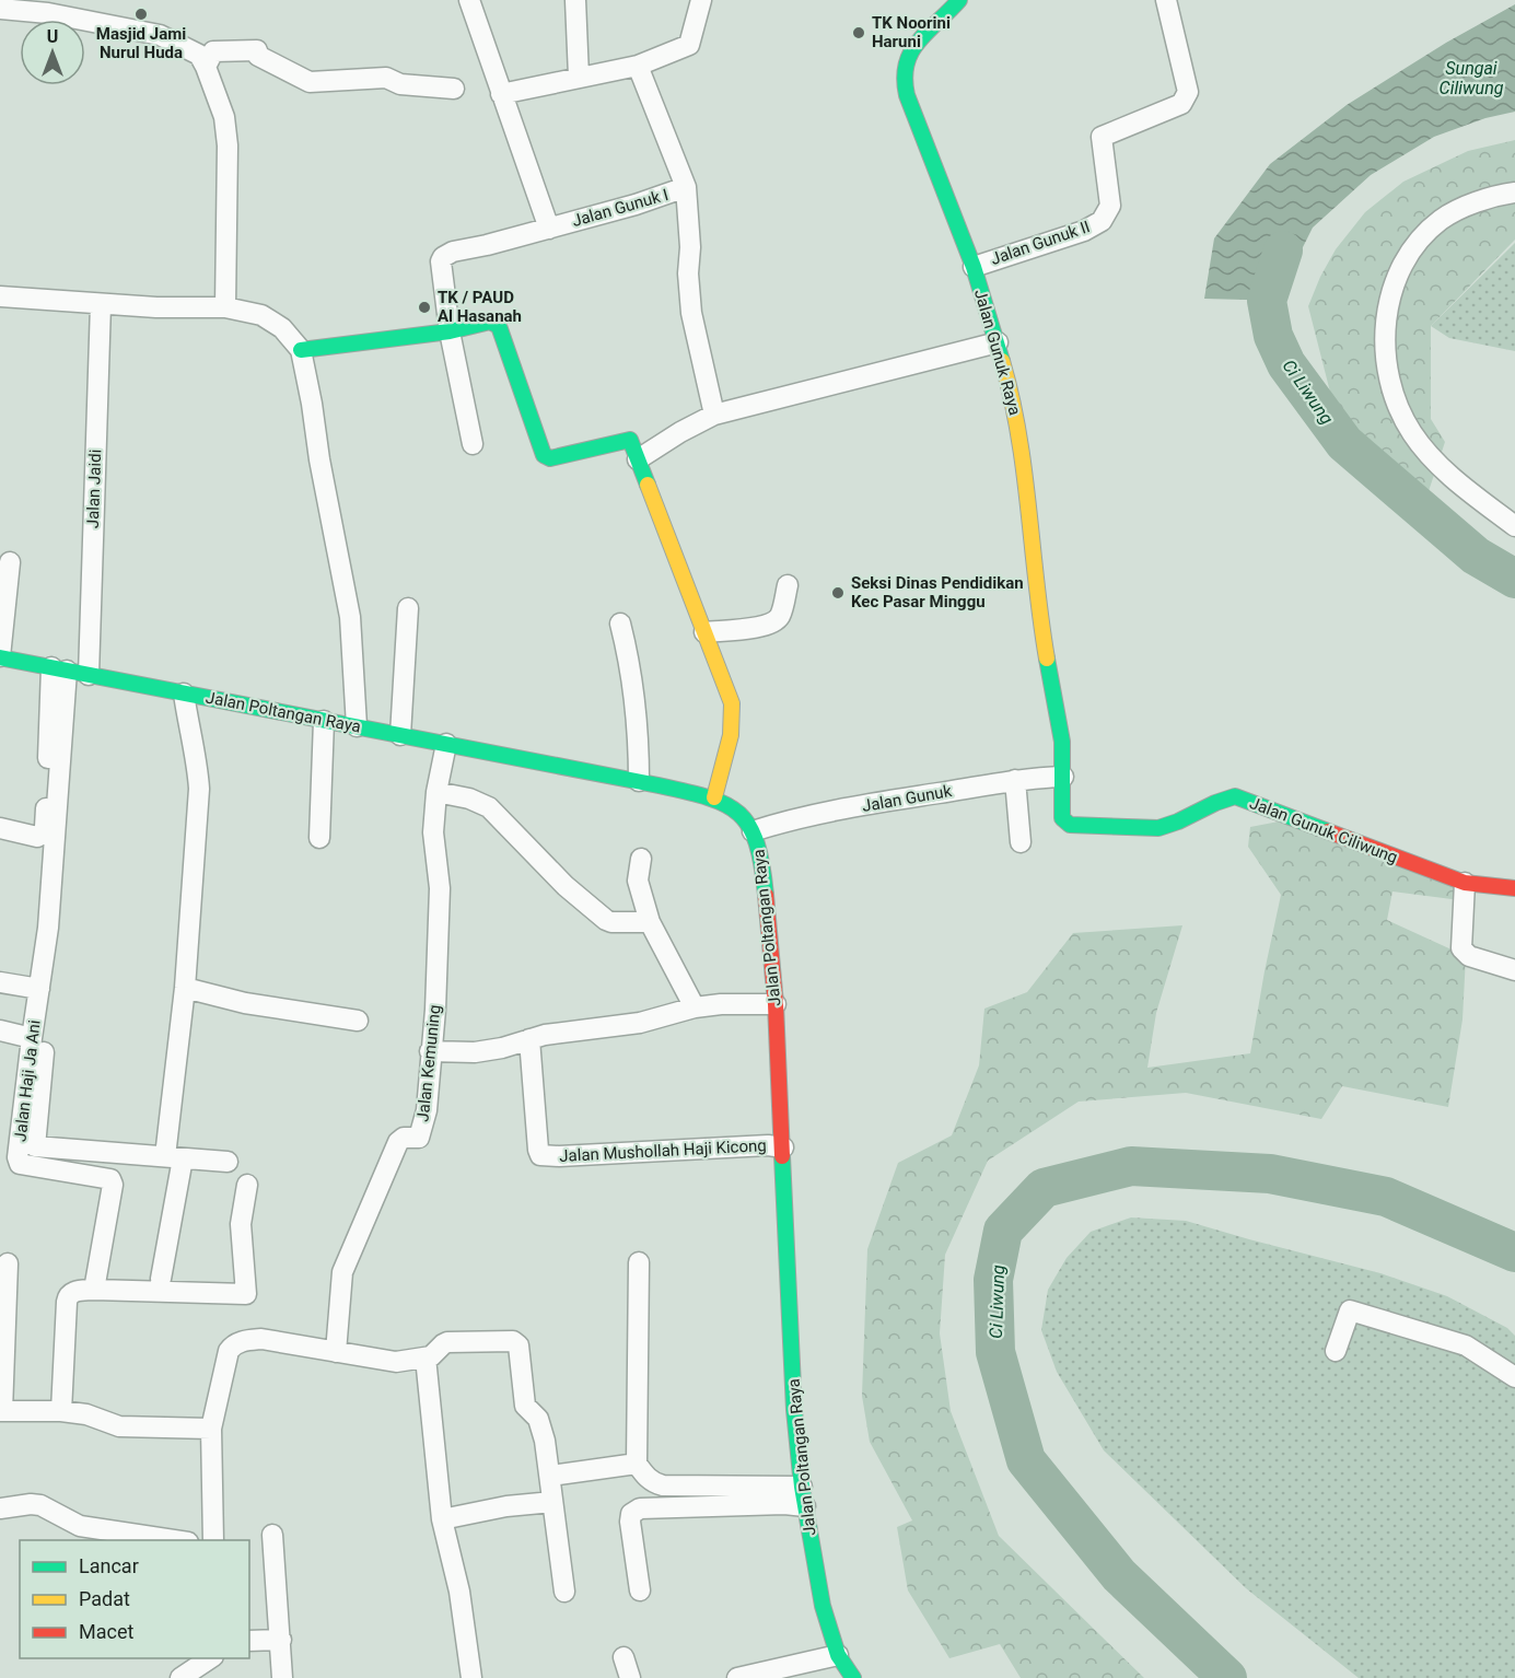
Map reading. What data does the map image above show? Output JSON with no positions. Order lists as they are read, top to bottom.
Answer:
{
  "streets": {
    "street": [
      "Jalan Gunuk I",
      "Jalan Gunuk II",
      "Jalan Gunuk Raya",
      "Jalan Jaidi",
      "Jalan Poltangan Raya",
      "Jalan Gunuk",
      "Jalan Gunuk Ciliwung",
      "Jalan Kemuning",
      "Jalan Haji Ja Ani",
      "Jalan Mushollah Haji Kicong"
    ]
  },
  "crossings": [
    ["Jalan Gunuk II", "Jalan Gunuk Raya"],
    ["Jalan Gunuk Raya", "Jalan Gunuk"],
    ["Jalan Gunuk Raya", "Jalan Gunuk Ciliwung"],
    ["Jalan Jaidi", "Jalan Poltangan Raya"],
    ["Jalan Poltangan Raya", "Jalan Gunuk"],
    ["Jalan Poltangan Raya", "Jalan Kemuning"],
    ["Jalan Poltangan Raya", "Jalan Haji Ja Ani"],
    ["Jalan Poltangan Raya", "Jalan Mushollah Haji Kicong"],
    ["Jalan Gunuk", "Jalan Gunuk Ciliwung"]
  ],
  "water": ["Sungai Ciliwung", "Ci Liwung"],
  "places": [
    "Masjid Jami Nurul Huda",
    "TK Noorini Haruni",
    "TK / PAUD Al Hasanah",
    "Seksi Dinas Pendidikan Kec Pasar Minggu"
  ],
  "legend": ["Lancar", "Padat", "Macet"],
  "north": "top"
}
